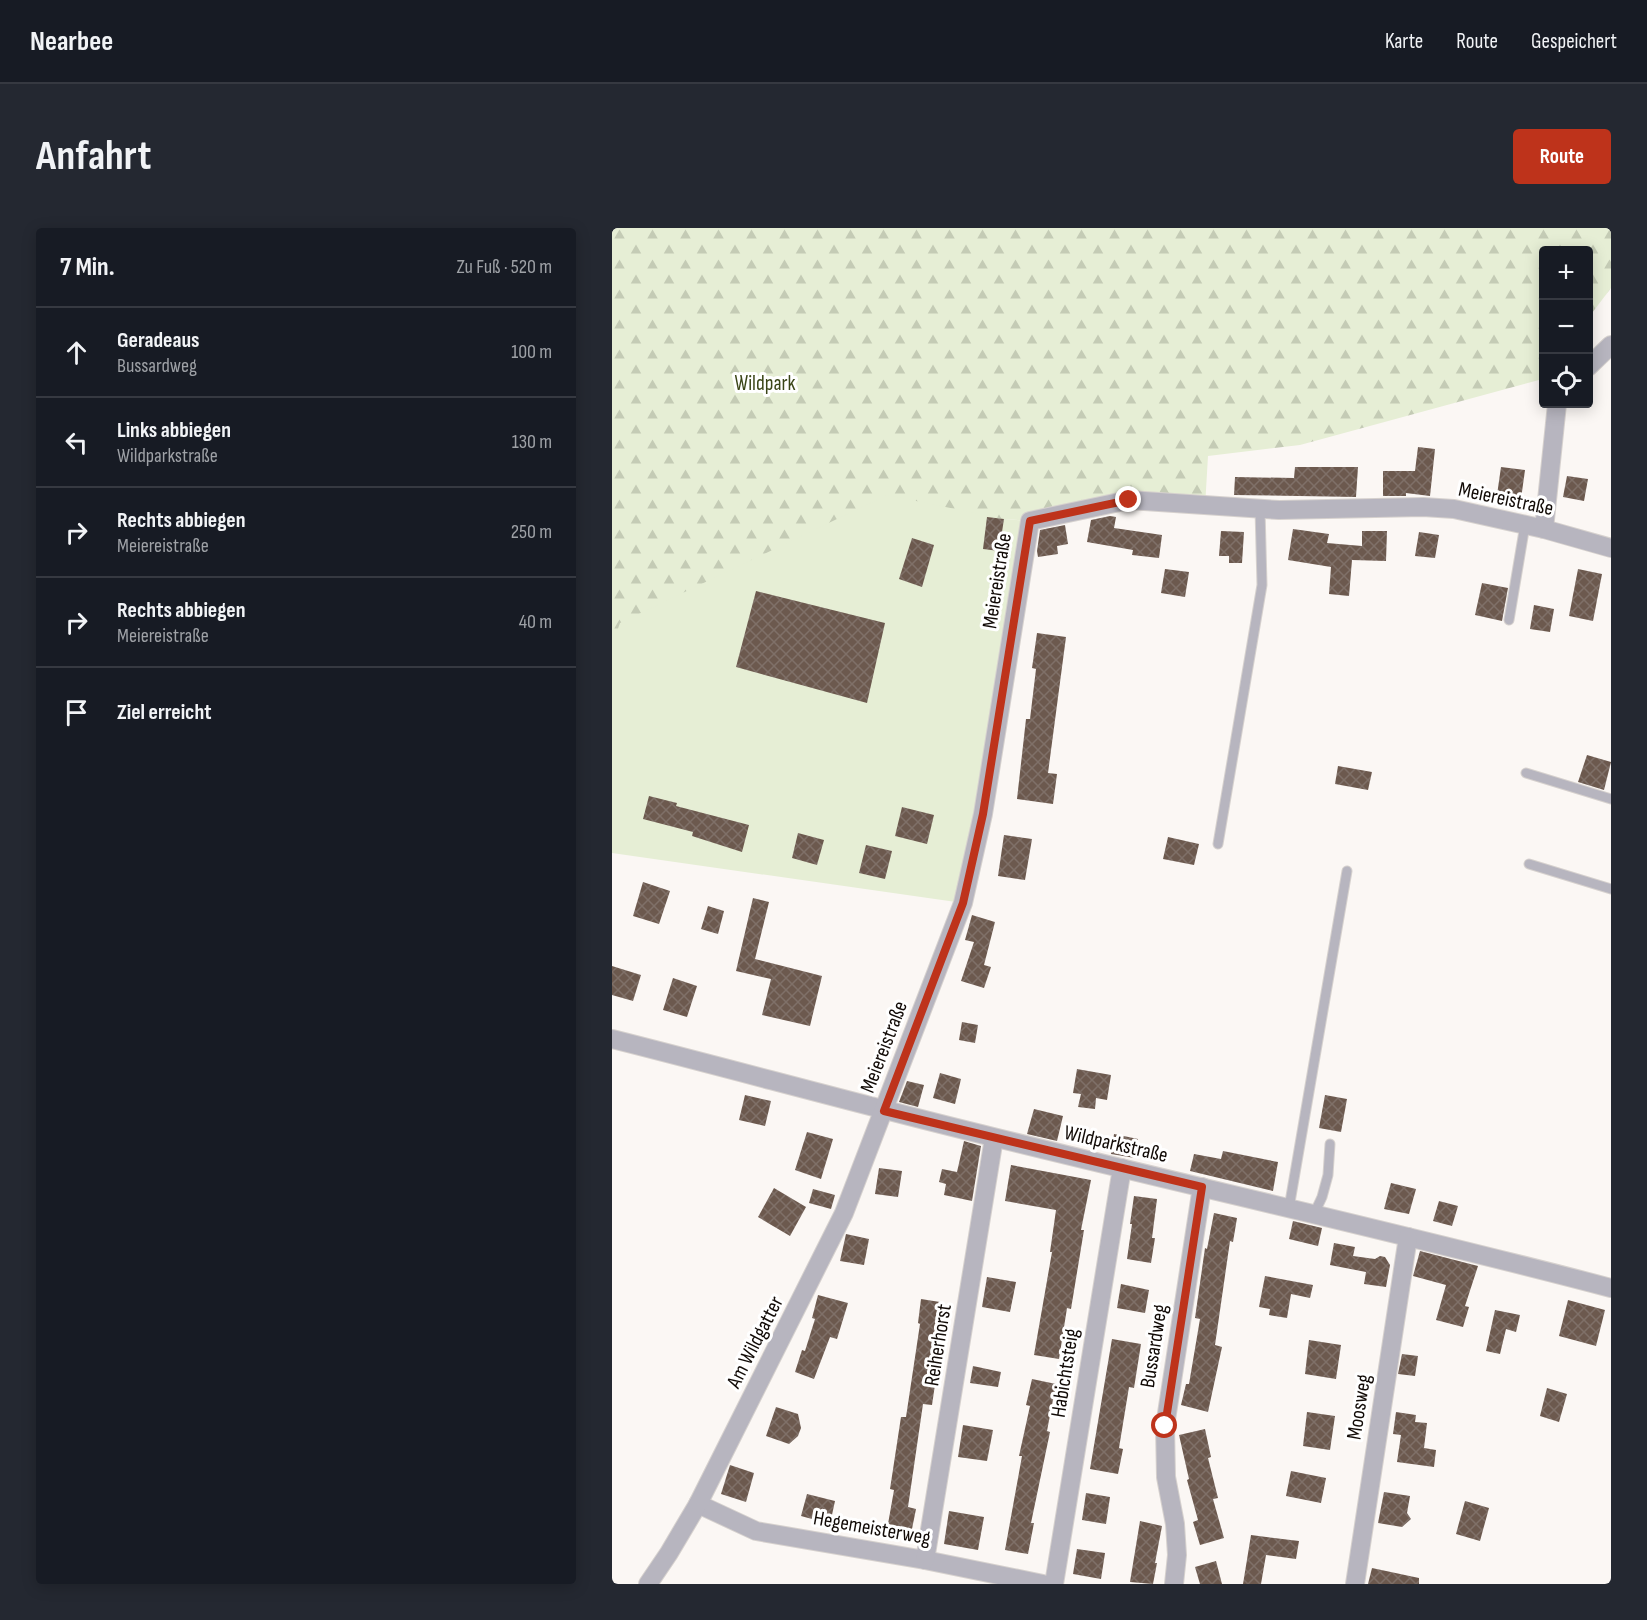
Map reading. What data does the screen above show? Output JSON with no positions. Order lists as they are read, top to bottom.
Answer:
{
  "streets": {
    "street": [
      "Meiereistraße",
      "Wildparkstraße",
      "Am Wildgatter",
      "Reiherhorst",
      "Bussardweg",
      "Habichtsteig",
      "Moosweg",
      "Hegemeisterweg"
    ]
  },
  "crossings": [
    ["Meiereistraße", "Wildparkstraße"],
    ["Meiereistraße", "Am Wildgatter"],
    ["Wildparkstraße", "Am Wildgatter"],
    ["Wildparkstraße", "Reiherhorst"],
    ["Wildparkstraße", "Bussardweg"],
    ["Wildparkstraße", "Habichtsteig"],
    ["Wildparkstraße", "Moosweg"],
    ["Am Wildgatter", "Hegemeisterweg"],
    ["Reiherhorst", "Hegemeisterweg"]
  ],
  "parks": ["Wildpark"],
  "page": {
    "header": "Nearbee",
    "nav": ["Karte", "Route", "Gespeichert"],
    "buttons": "Route",
    "title": "Anfahrt",
    "heading": ["7 Min.", "Zu Fuß · 520 m"],
    "map_buttons": ["+", "−"],
    "list": [
      ["Geradeaus", "Bussardweg", "100 m"],
      ["Links abbiegen", "Wildparkstraße", "130 m"],
      ["Rechts abbiegen", "Meiereistraße", "250 m"],
      ["Rechts abbiegen", "Meiereistraße", "40 m"],
      "Ziel erreicht"
    ]
  }
}
